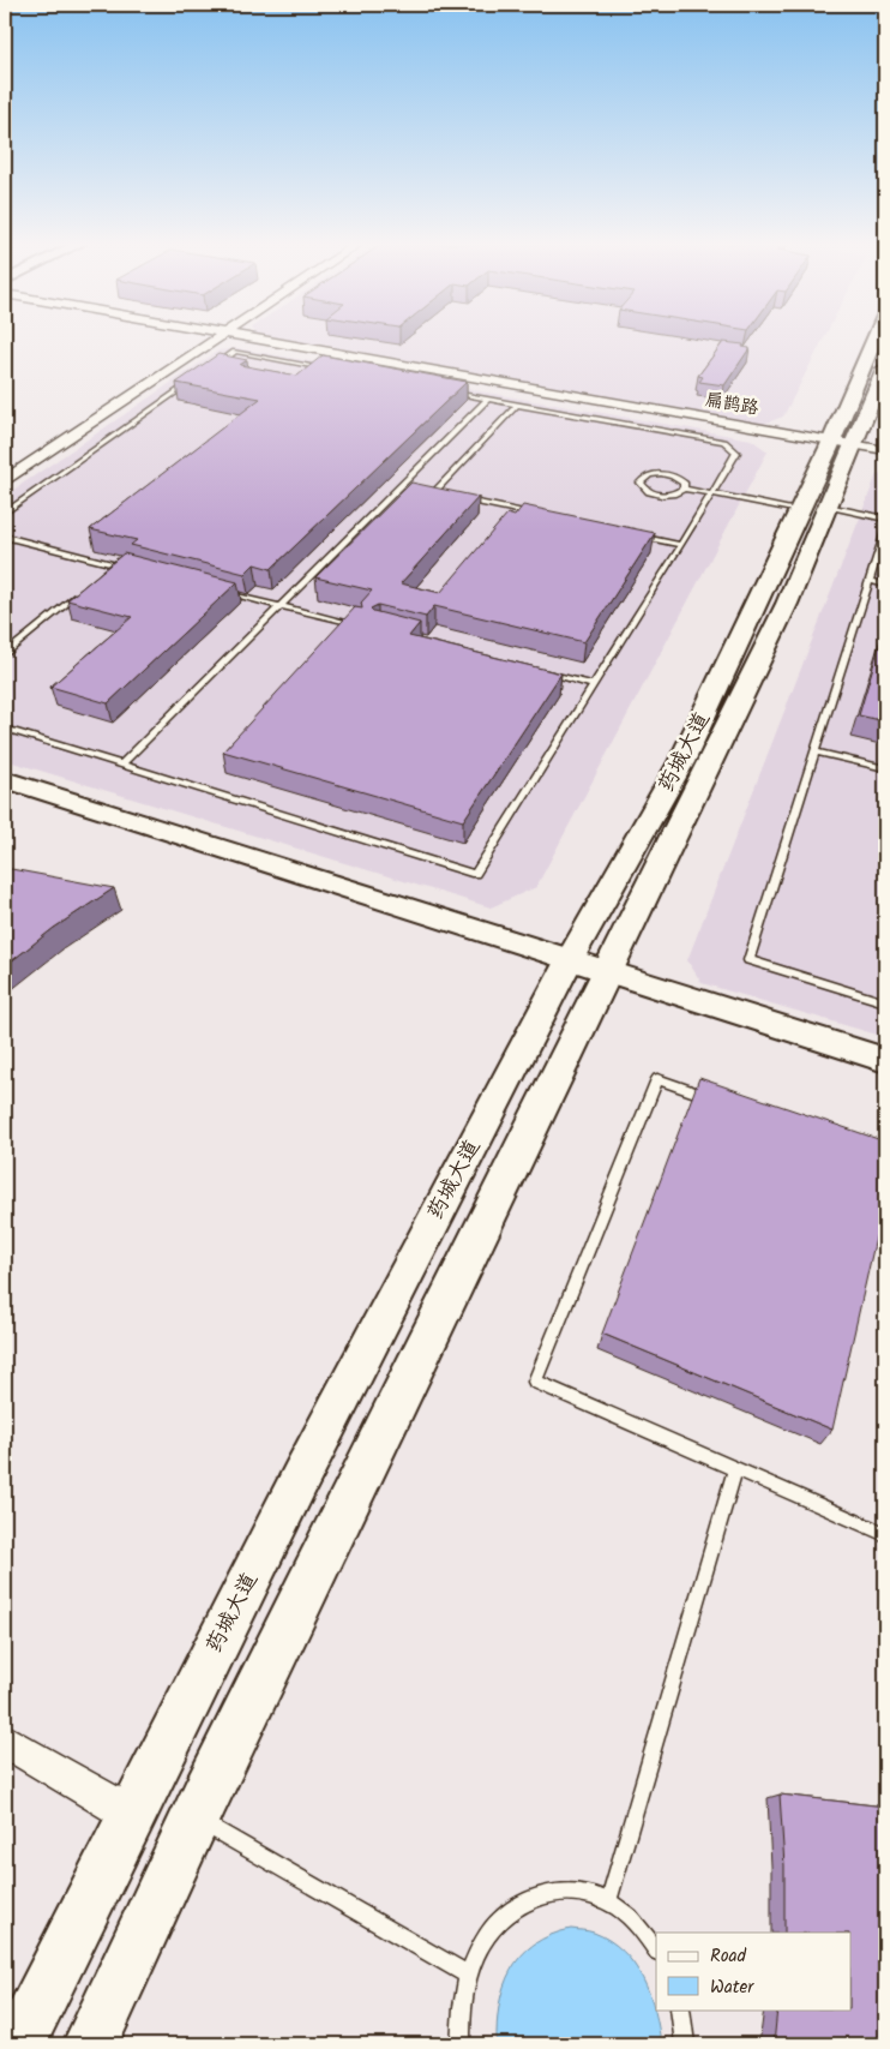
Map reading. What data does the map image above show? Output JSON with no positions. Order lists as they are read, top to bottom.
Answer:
{
  "streets": {
    "main road": ["药城大道"],
    "street": ["扁鹊路"]
  },
  "crossings": [
    ["扁鹊路", "药城大道"]
  ],
  "legend": ["Road", "Water"]
}
